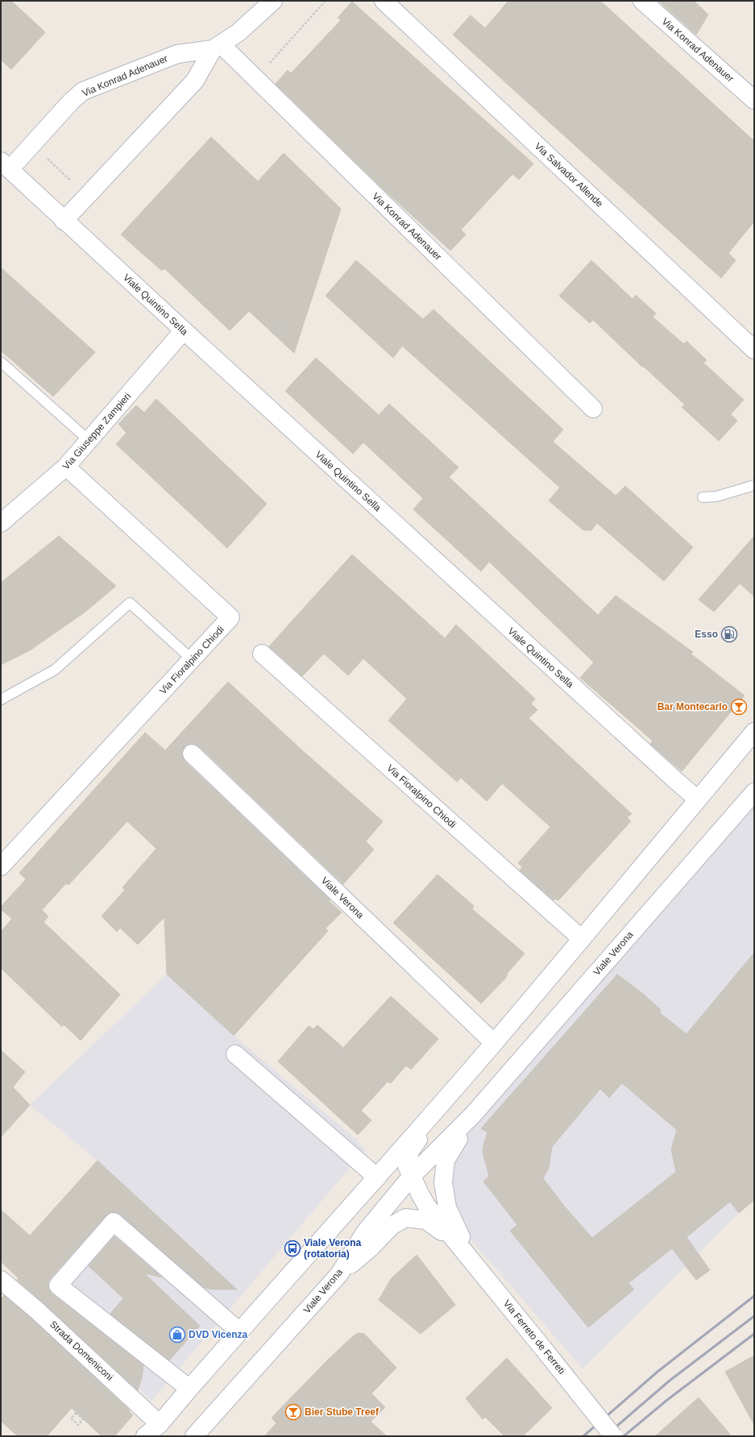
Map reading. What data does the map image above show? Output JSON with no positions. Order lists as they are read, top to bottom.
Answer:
{
  "streets": {
    "street": [
      "Via Konrad Adenauer",
      "Via Salvador Allende",
      "Viale Quintino Sella",
      "Via Giuseppe Zampieri",
      "Via Fioralpino Chiodi",
      "Viale Verona",
      "Via Ferreto de Ferreti",
      "Strada Domeniconi"
    ]
  },
  "crossings": [
    ["Via Konrad Adenauer", "Viale Quintino Sella"],
    ["Viale Quintino Sella", "Via Giuseppe Zampieri"],
    ["Via Giuseppe Zampieri", "Via Fioralpino Chiodi"],
    ["Viale Verona", "Via Ferreto de Ferreti"]
  ],
  "places": {
    "fuel station": ["Esso"],
    "bar": ["Bar Montecarlo", "Bier Stube Treef"],
    "bus stop": ["Viale Verona (rotatoria)"],
    "shop": ["DVD Vicenza"]
  }
}
